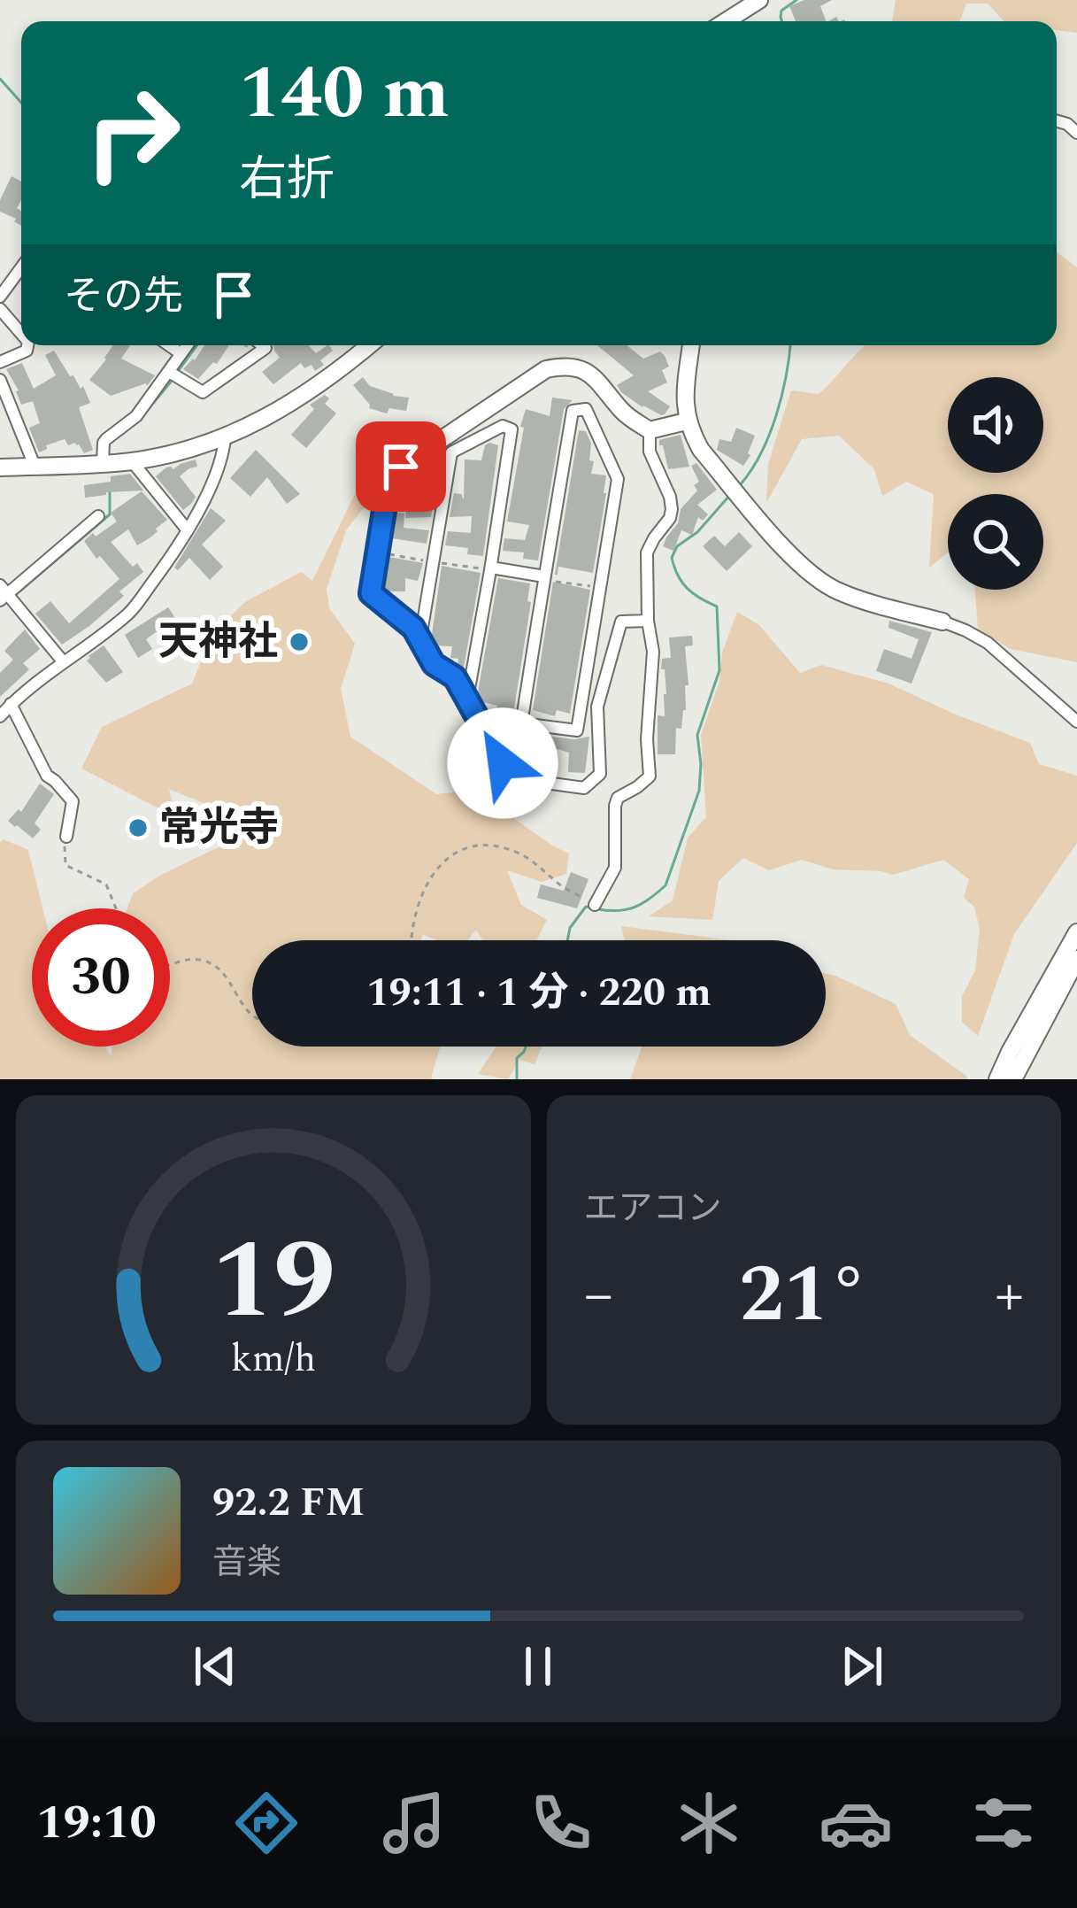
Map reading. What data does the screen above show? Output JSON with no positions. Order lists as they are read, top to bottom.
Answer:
{
  "places": ["天神社", "常光寺"],
  "page": {
    "turn": ["140 m", "右折"],
    "then": "その先",
    "limit": "30",
    "trip": "19:11 · 1 分 · 220 m",
    "tile": "エアコン",
    "heat": ["−", "21°", "+"],
    "song": ["92.2 FM", "音楽"],
    "tabs": "19:10",
    "gauge": ["19", "km/h"]
  }
}
